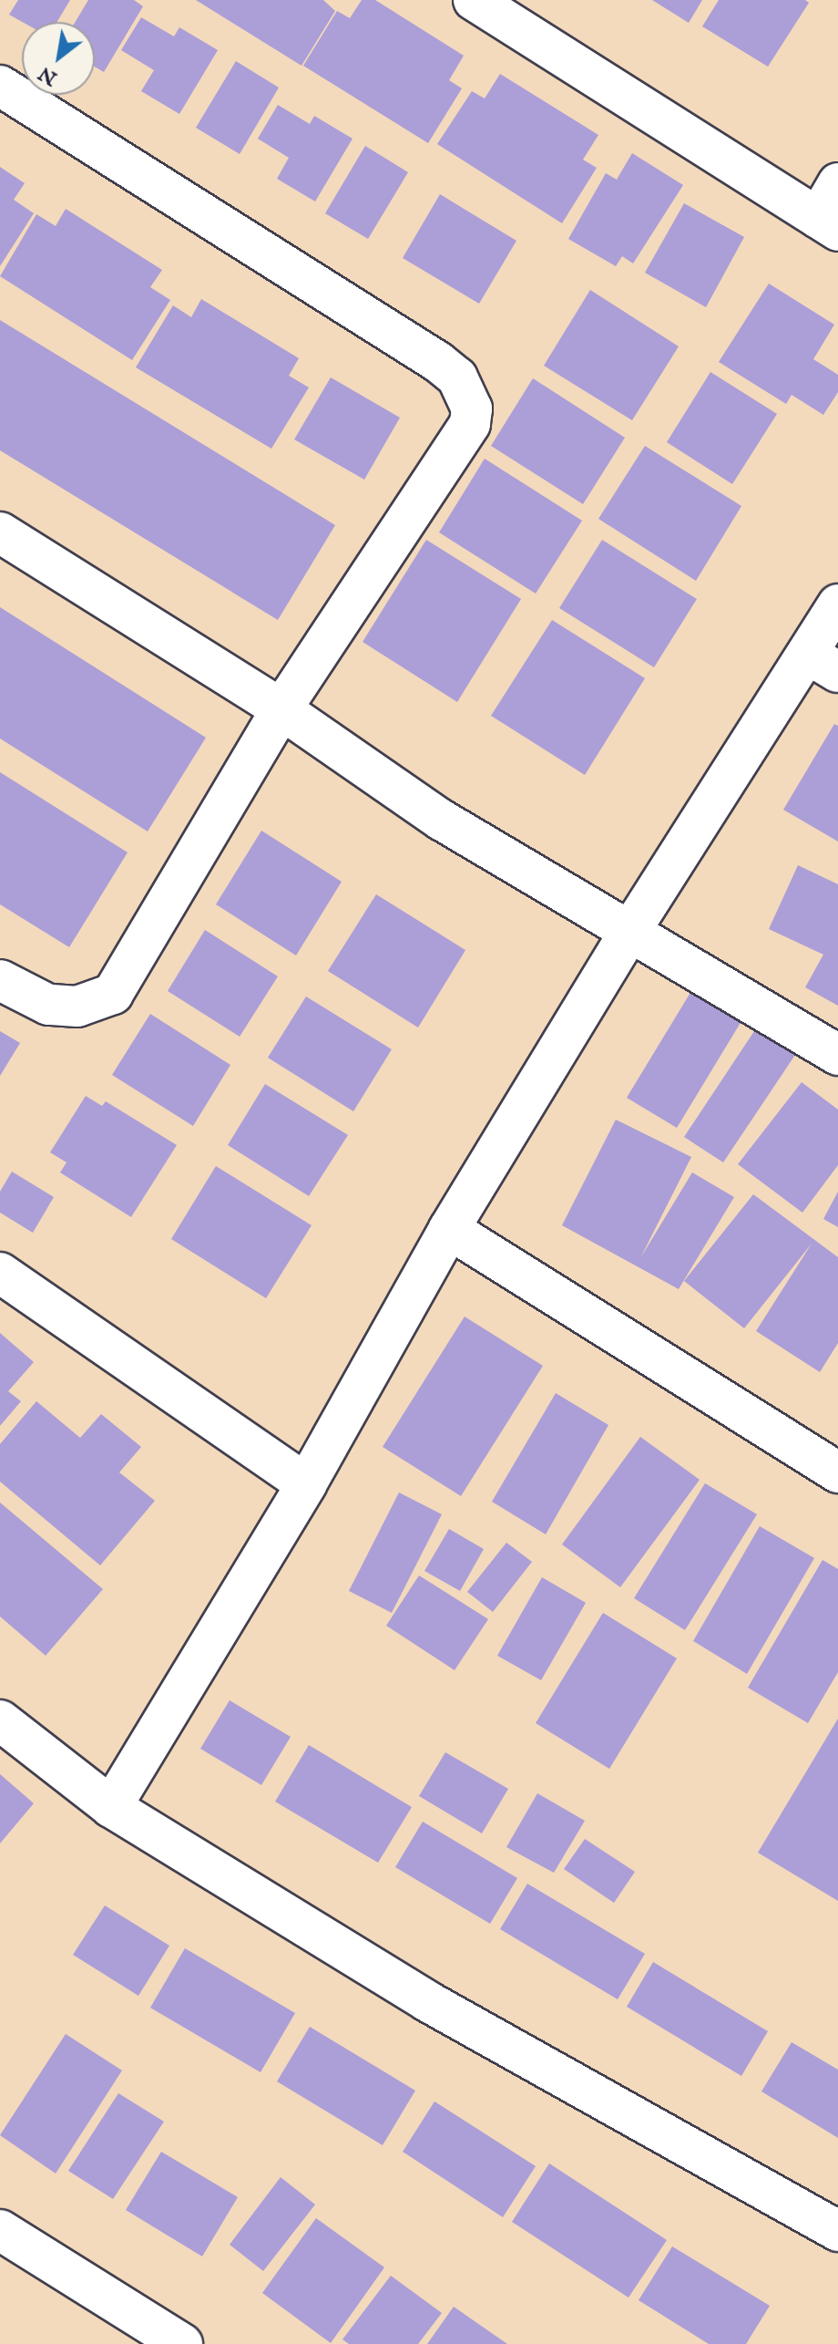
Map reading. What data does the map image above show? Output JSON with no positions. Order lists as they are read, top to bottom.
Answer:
{
  "north": "bottom left"
}
